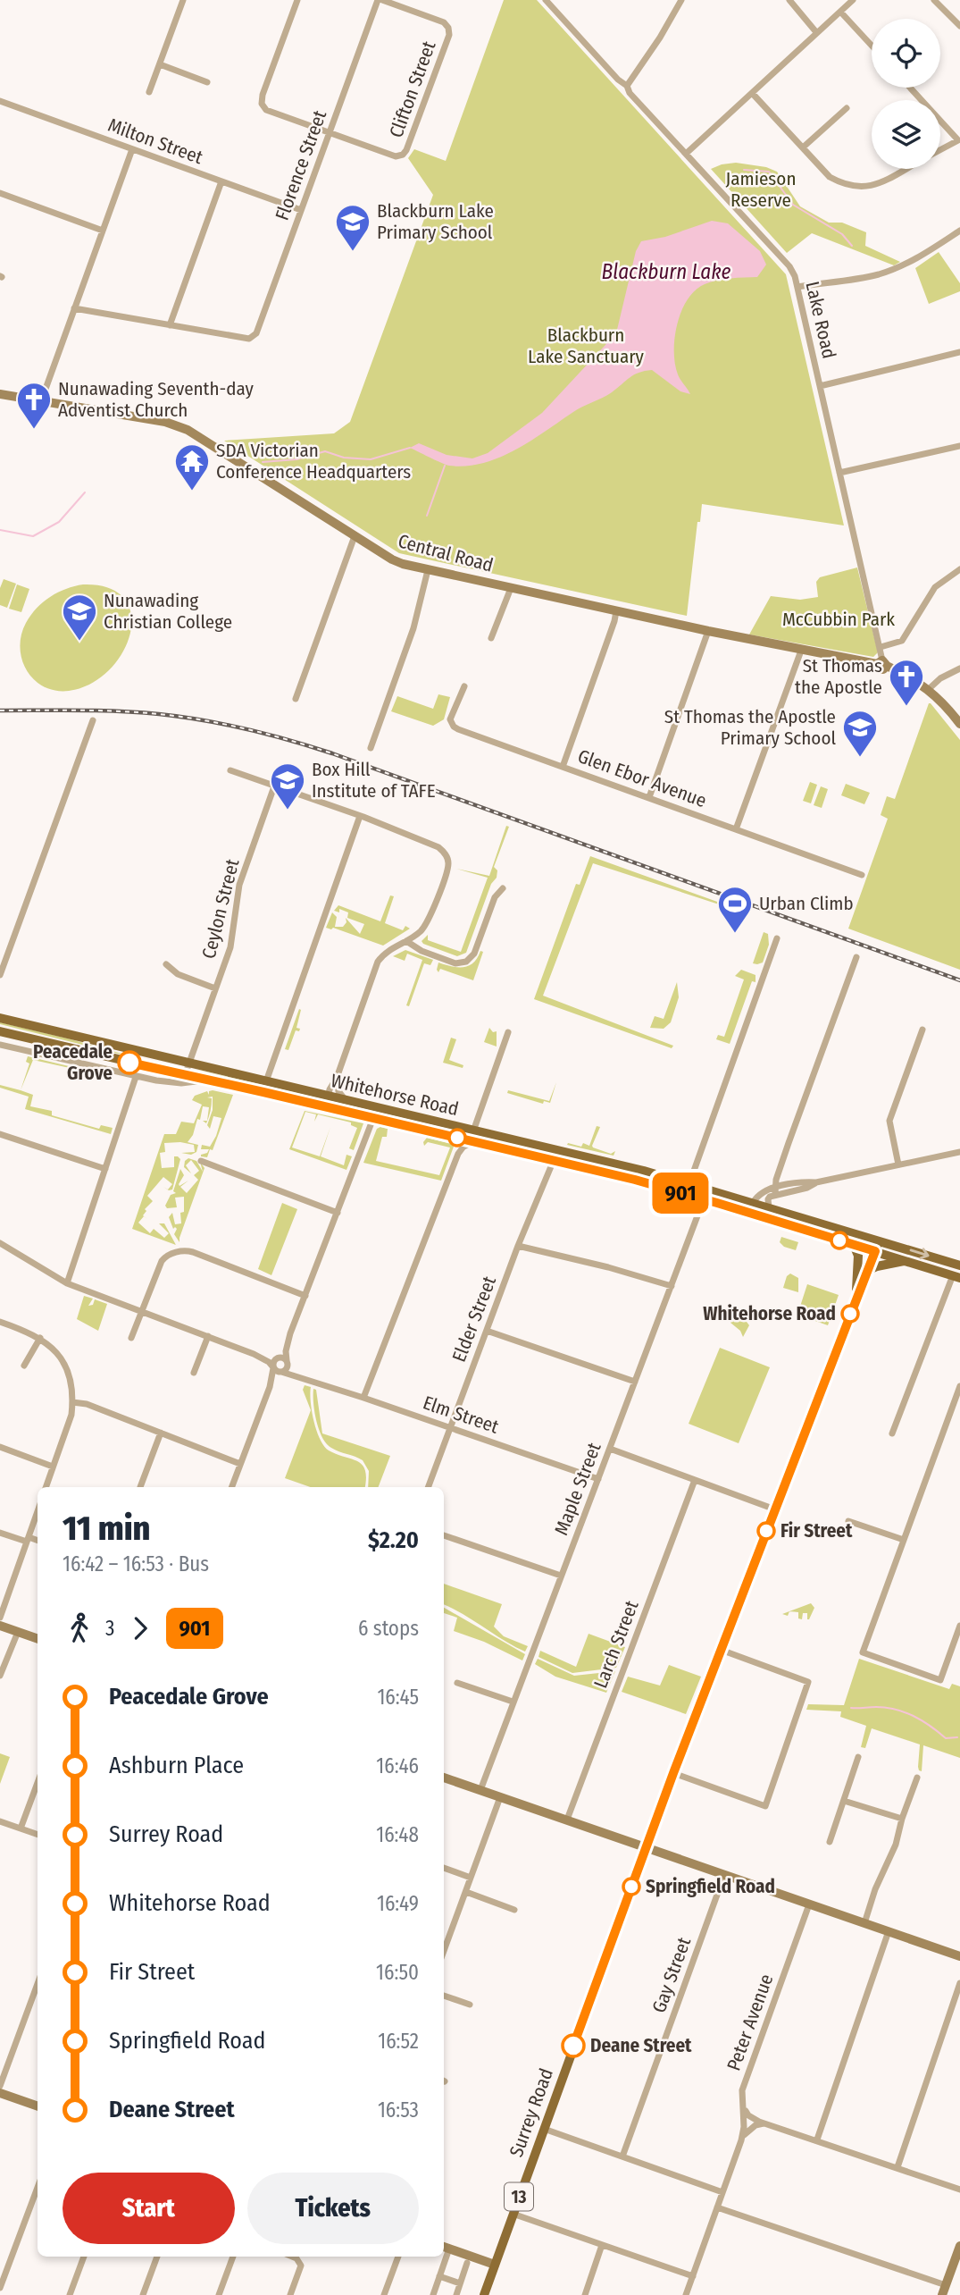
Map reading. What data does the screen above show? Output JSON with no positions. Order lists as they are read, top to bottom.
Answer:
{
  "streets": {
    "main road": ["Whitehorse Road", "Surrey Road", "13"],
    "street": [
      "Clifton Street",
      "Milton Street",
      "Florence Street",
      "Lake Road",
      "Central Road",
      "Glen Ebor Avenue",
      "Ceylon Street",
      "Elder Street",
      "Elm Street",
      "Maple Street",
      "Larch Street",
      "Gay Street",
      "Peter Avenue"
    ]
  },
  "crossings": [
    ["Clifton Street", "Florence Street"],
    ["Milton Street", "Florence Street"],
    ["Lake Road", "Central Road"],
    ["Ceylon Street", "Whitehorse Road"],
    ["Whitehorse Road", "Elder Street"],
    ["Whitehorse Road", "Maple Street"],
    ["Whitehorse Road", "Surrey Road"],
    ["Elder Street", "Elm Street"],
    ["Elm Street", "Maple Street"]
  ],
  "water": ["Blackburn Lake"],
  "parks": ["Jamieson Reserve", "Blackburn Lake Sanctuary", "McCubbin Park"],
  "places": {
    "school or university": [
      "Blackburn Lake Primary School",
      "Nunawading Christian College",
      "St Thomas the Apostle Primary School",
      "Box Hill Institute of TAFE"
    ],
    "church": ["Nunawading Seventh-day Adventist Church", "St Thomas the Apostle"],
    "temple": ["SDA Victorian Conference Headquarters"],
    "sports": ["Urban Climb"],
    "other": [
      "Peacedale Grove",
      "Whitehorse Road",
      "Fir Street",
      "Springfield Road",
      "Deane Street"
    ]
  },
  "lines": ["bus line 901"],
  "page": {
    "on_map": "901",
    "heading": ["11 min", "16:42 – 16:53 · Bus", "$2.20"],
    "legs": ["3", "901", "6 stops"],
    "list": [
      {
        "name": "Peacedale Grove",
        "value": "16:45"
      },
      {
        "name": "Ashburn Place",
        "value": "16:46"
      },
      {
        "name": "Surrey Road",
        "value": "16:48"
      },
      {
        "name": "Whitehorse Road",
        "value": "16:49"
      },
      {
        "name": "Fir Street",
        "value": "16:50"
      },
      {
        "name": "Springfield Road",
        "value": "16:52"
      },
      {
        "name": "Deane Street",
        "value": "16:53"
      }
    ],
    "buttons": ["Start", "Tickets"]
  }
}
